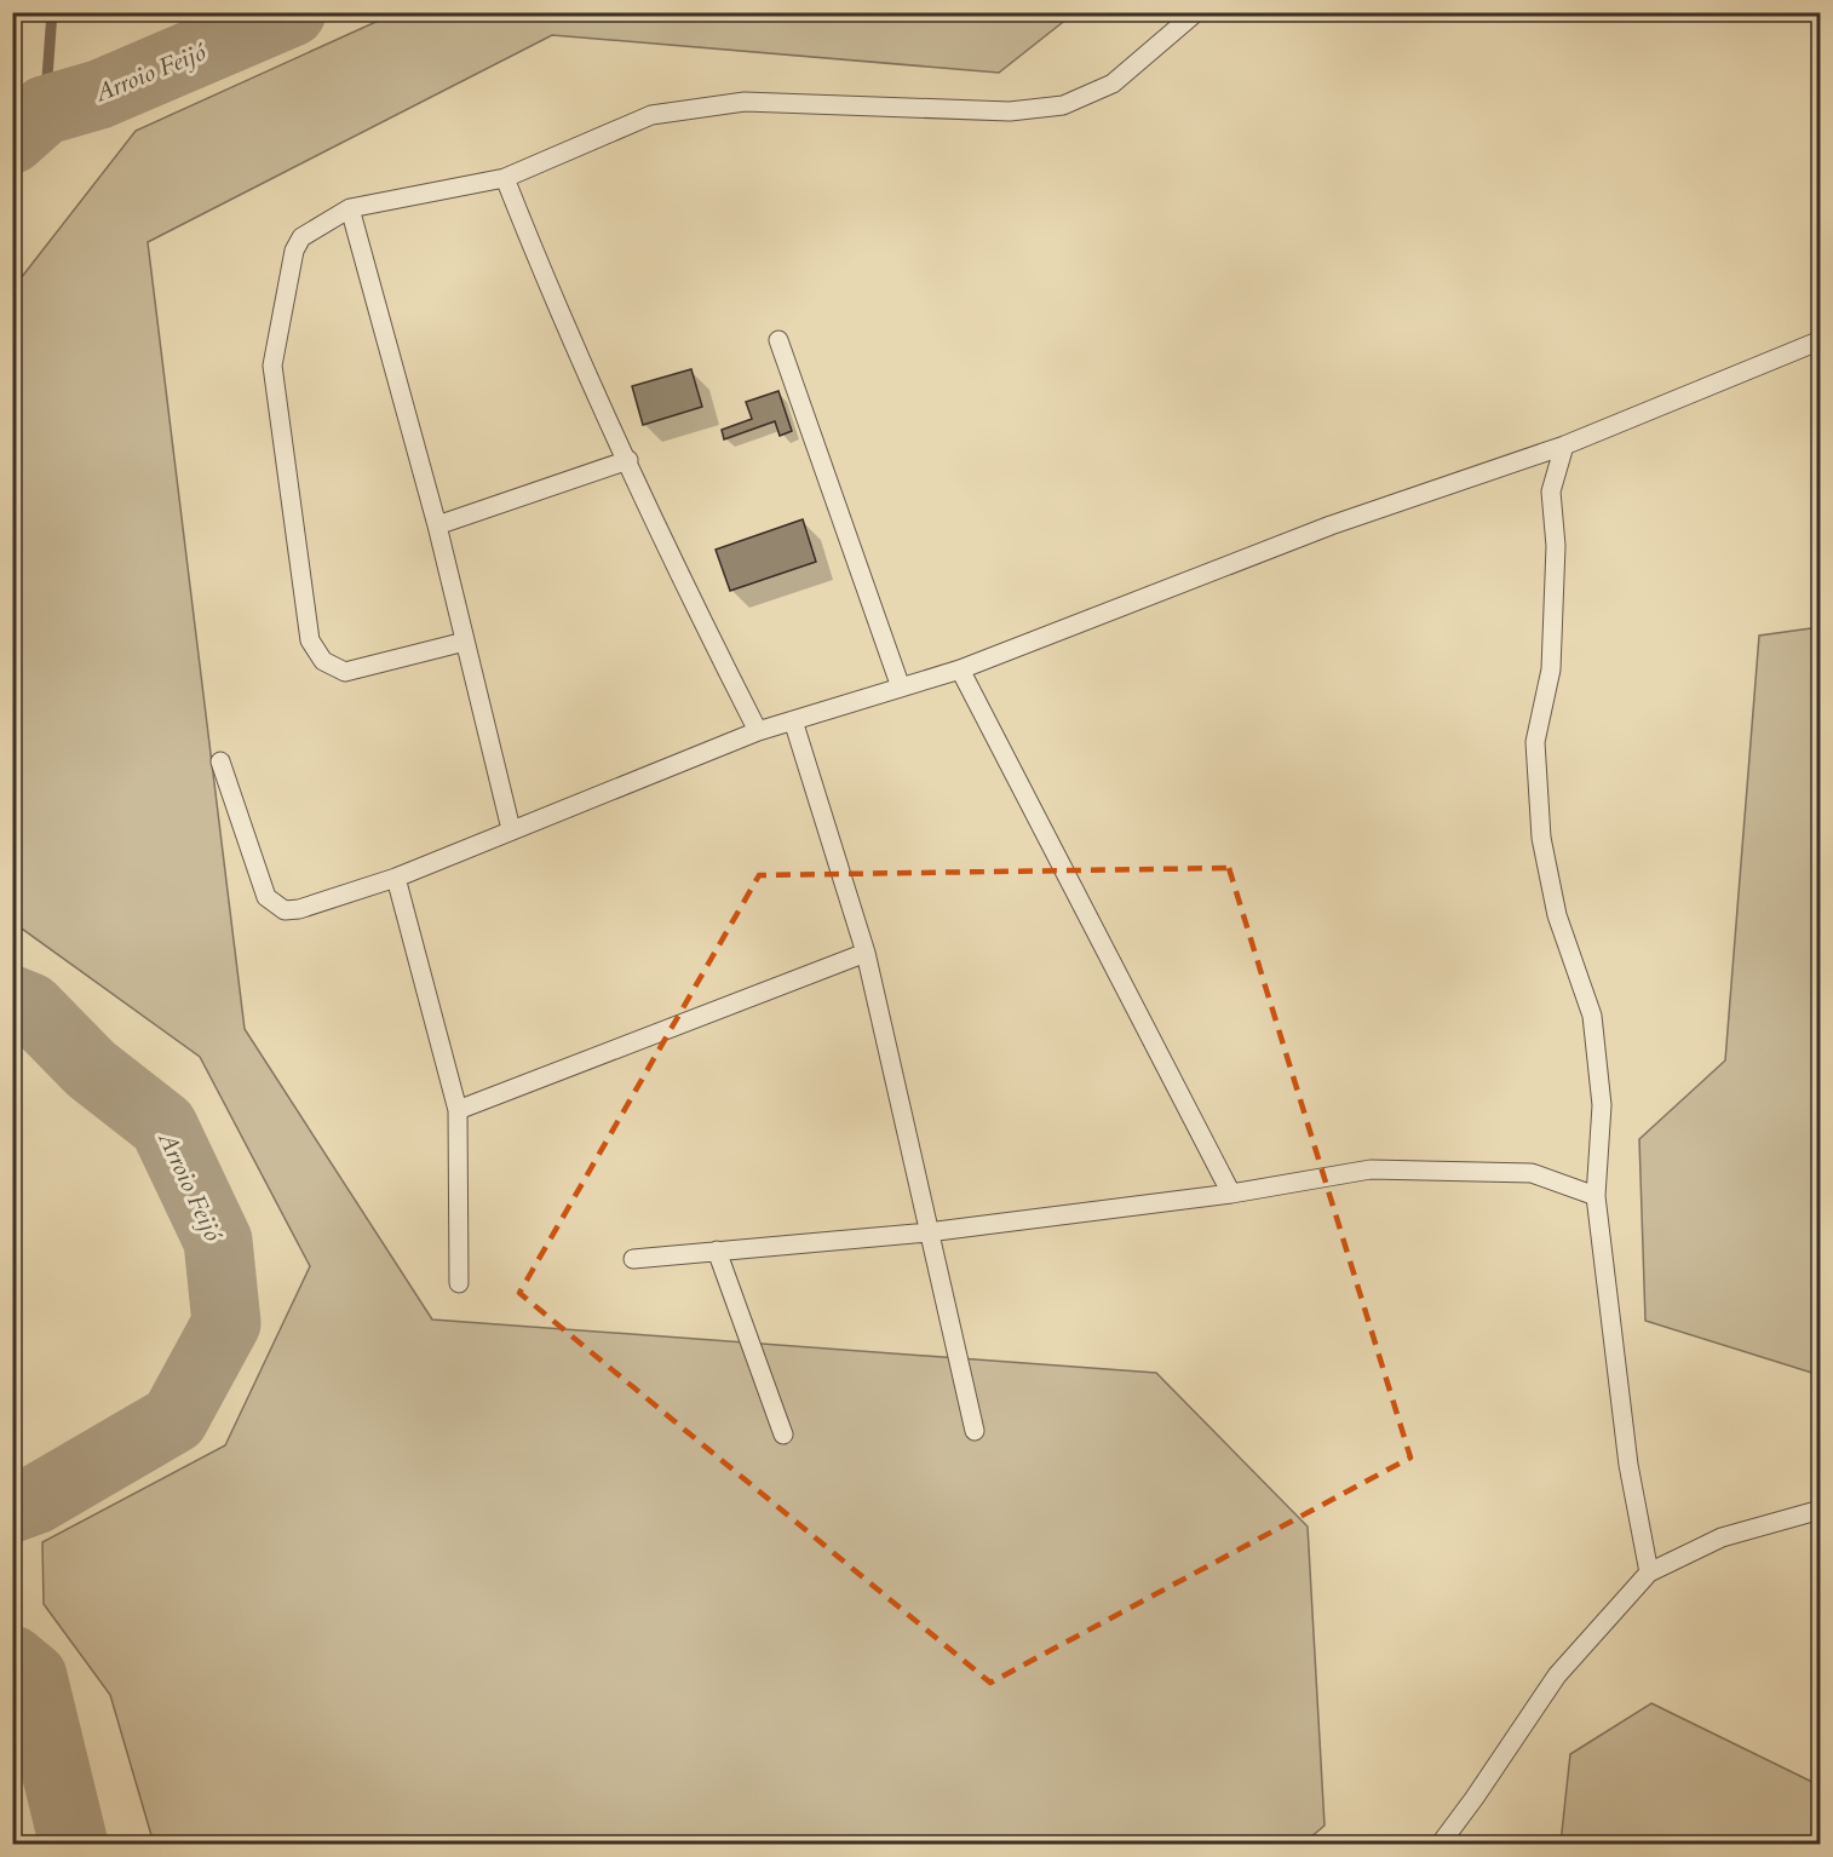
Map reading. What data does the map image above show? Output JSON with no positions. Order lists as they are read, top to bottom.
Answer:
{
  "water": ["Arroio Feijó"]
}
